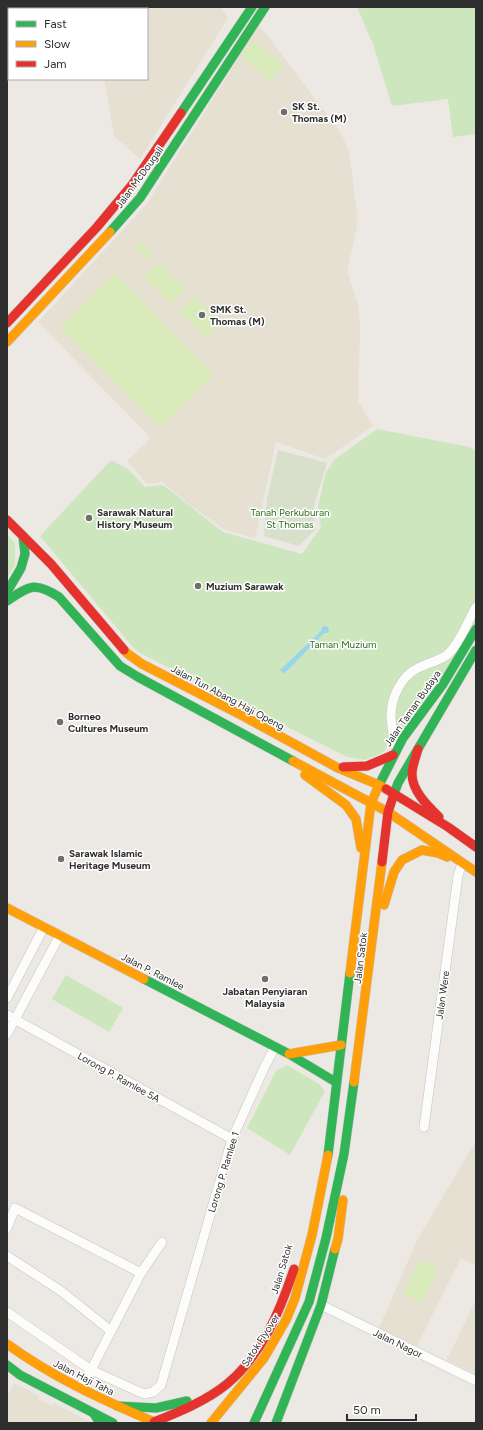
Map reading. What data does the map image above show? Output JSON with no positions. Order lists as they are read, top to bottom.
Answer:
{
  "streets": {
    "main road": [
      "Jalan McDougall",
      "Jalan Tun Abang Haji Openg",
      "Jalan Taman Budaya",
      "Jalan Satok",
      "Jalan P. Ramlee",
      "Satok Flyover",
      "Jalan Haji Taha"
    ],
    "street": [
      "Jalan Were",
      "Lorong P. Ramlee 5A",
      "Lorong P. Ramlee 1",
      "Jalan Nagor"
    ]
  },
  "crossings": [
    ["Jalan Tun Abang Haji Openg", "Jalan Taman Budaya"],
    ["Jalan Taman Budaya", "Jalan Satok"],
    ["Jalan Satok", "Jalan P. Ramlee"],
    ["Jalan Satok", "Satok Flyover"],
    ["Jalan Satok", "Jalan Nagor"],
    ["Jalan Satok", "Jalan Haji Taha"],
    ["Jalan P. Ramlee", "Lorong P. Ramlee 1"],
    ["Lorong P. Ramlee 5A", "Lorong P. Ramlee 1"]
  ],
  "parks": ["Tanah Perkuburan St Thomas", "Taman Muzium"],
  "places": [
    "SK St. Thomas (M)",
    "SMK St. Thomas (M)",
    "Sarawak Natural History Museum",
    "Muzium Sarawak",
    "Borneo Cultures Museum",
    "Sarawak Islamic Heritage Museum",
    "Jabatan Penyiaran Malaysia"
  ],
  "legend": ["Fast", "Slow", "Jam"],
  "scale_bar": "50 m"
}
